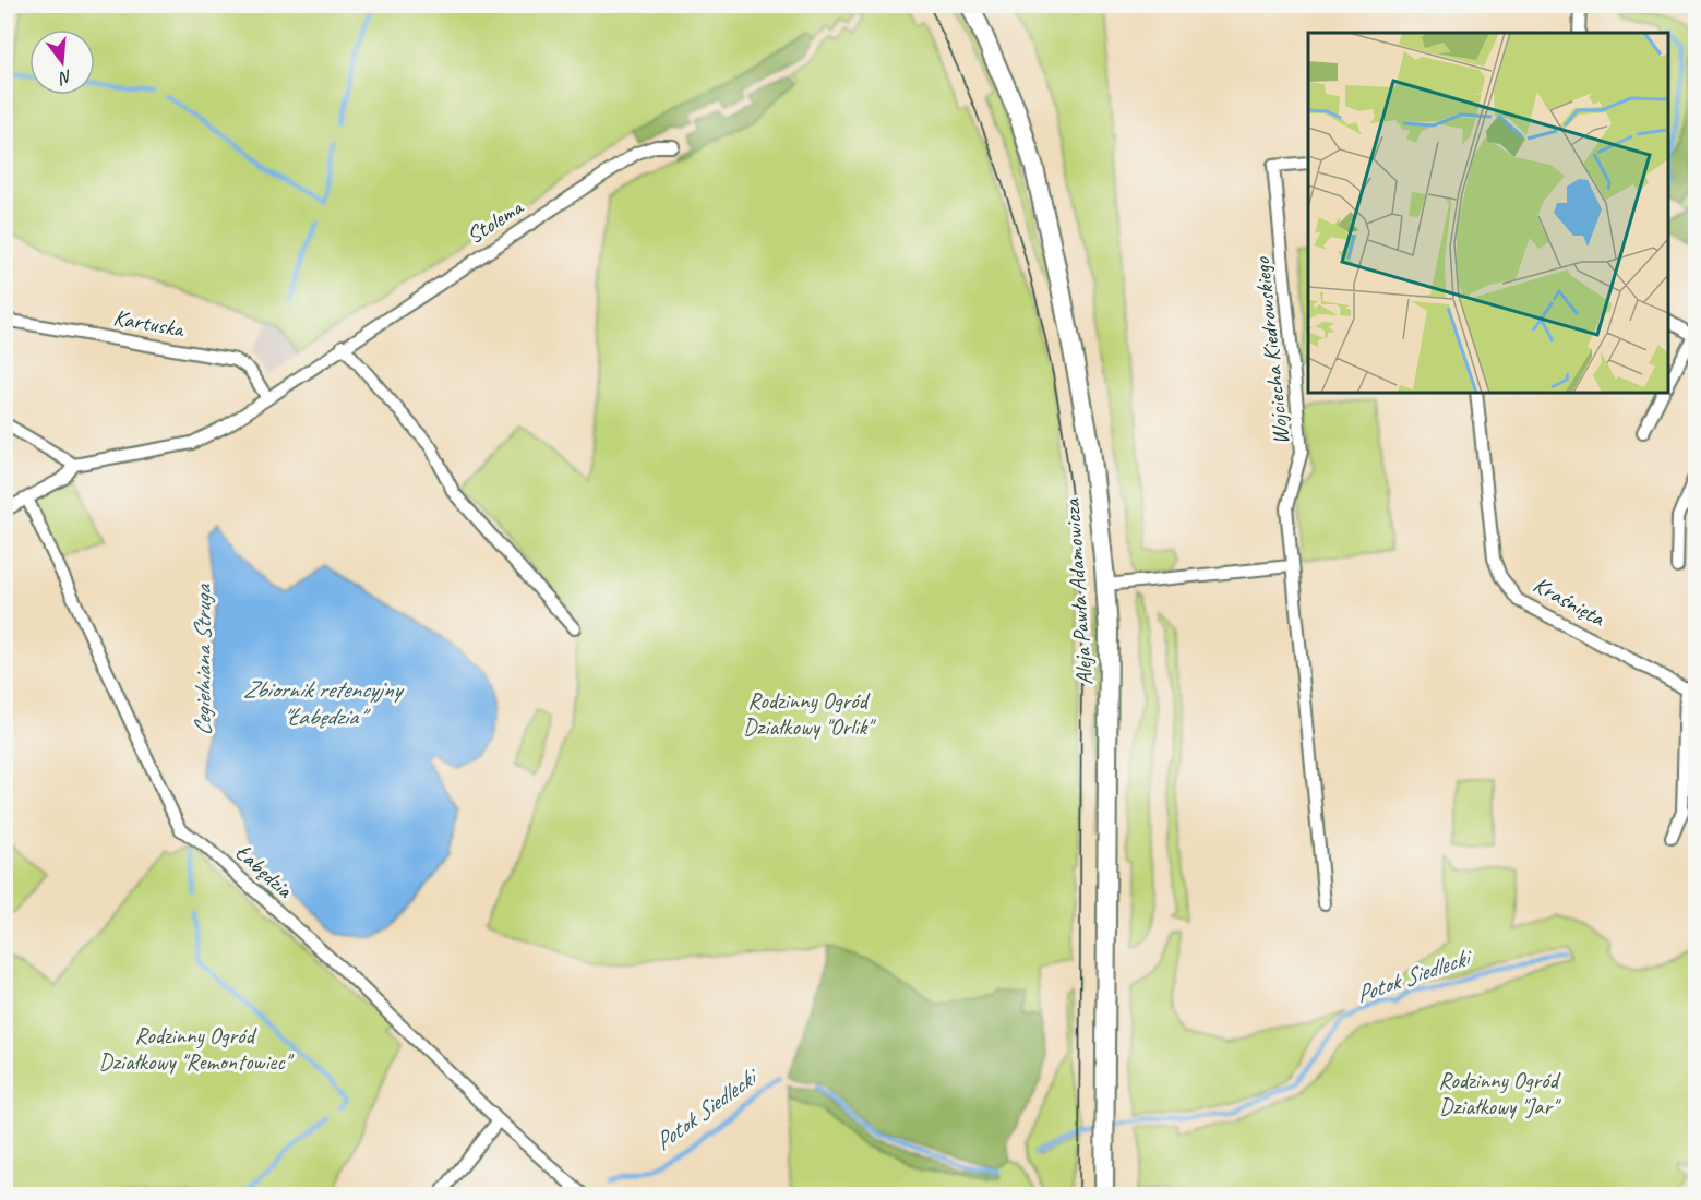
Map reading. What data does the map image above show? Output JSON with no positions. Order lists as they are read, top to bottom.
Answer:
{
  "streets": {
    "main road": ["Aleja Pawła Adamowicza"],
    "street": [
      "Stolema",
      "Kartuska",
      "Wojciecha Kiedrowskiego",
      "Kraśnięta",
      "Łabędzia"
    ]
  },
  "crossings": [
    ["Stolema", "Kartuska"]
  ],
  "water": ["Cegielniana Struga", "Zbiornik retencyjny \"Łabędzia\"", "Potok Siedlecki"],
  "parks": ["Rodzinny Ogród Działkowy \"Orlik\"", "Rodzinny Ogród Działkowy \"Remontowiec\"", "Rodzinny Ogród Działkowy \"Jar\""],
  "north": "bottom"
}
